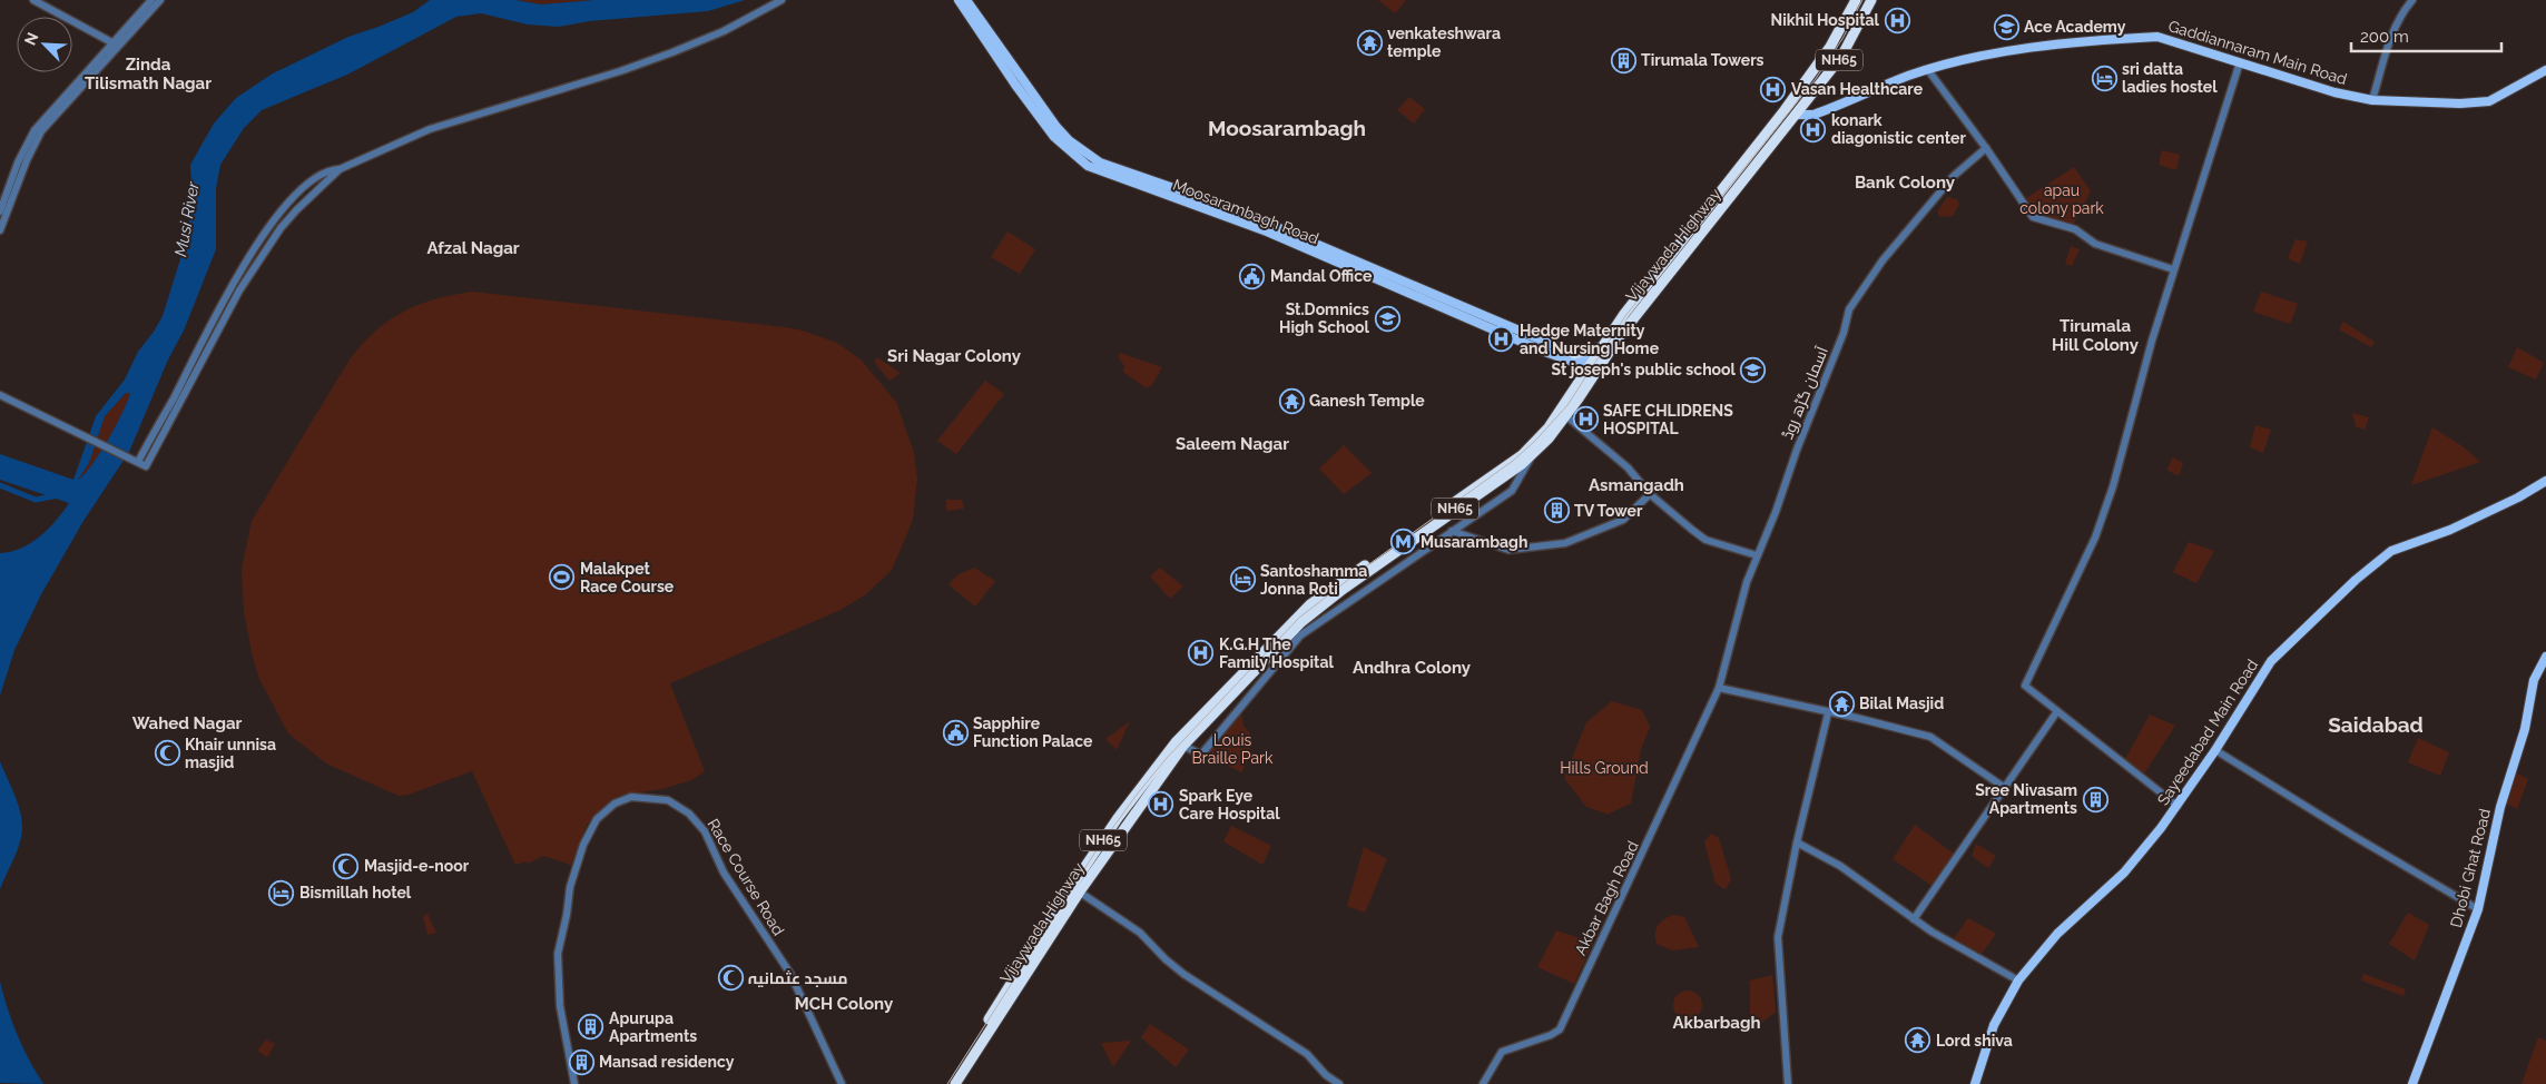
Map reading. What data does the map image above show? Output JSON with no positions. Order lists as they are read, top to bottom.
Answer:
{
  "streets": {
    "highway": ["NH65", "Vijaywada Highway"],
    "main road": [
      "Gaddiannaram Main Road",
      "Moosarambagh Road",
      "Sayeedabad Main Road",
      "Dhobi Ghat Road"
    ],
    "street": ["آسمان گڑھ روڈ", "Race Course Road", "Akbar Bagh Road"]
  },
  "crossings": [
    ["Gaddiannaram Main Road", "Vijaywada Highway"],
    ["Moosarambagh Road", "Vijaywada Highway"],
    ["آسمان گڑھ روڈ", "Akbar Bagh Road"]
  ],
  "districts": [
    "Zinda Tilismath Nagar",
    "Moosarambagh",
    "Bank Colony",
    "Afzal Nagar",
    "Tirumala Hill Colony",
    "Sri Nagar Colony",
    "Saleem Nagar",
    "Asmangadh",
    "Andhra Colony",
    "Wahed Nagar",
    "Saidabad",
    "MCH Colony",
    "Akbarbagh"
  ],
  "water": ["Musi River"],
  "parks": ["apau colony park", "Louis Braille Park", "Hills Ground"],
  "places": {
    "hospital": [
      "Nikhil Hospital",
      "Vasan Healthcare",
      "konark diagonistic center",
      "Hedge Maternity and Nursing Home",
      "SAFE CHLIDRENS HOSPITAL",
      "K.G.H The Family Hospital",
      "Spark Eye Care Hospital"
    ],
    "school or university": ["Ace Academy", "St.Domnics High School", "St joseph's public school"],
    "temple": [
      "venkateshwara temple",
      "Ganesh Temple",
      "Bilal Masjid",
      "Lord shiva"
    ],
    "building": [
      "Tirumala Towers",
      "TV Tower",
      "Sree Nivasam Apartments",
      "Apurupa Apartments",
      "Mansad residency"
    ],
    "hotel": ["sri datta ladies hostel", "Santoshamma Jonna Roti", "Bismillah hotel"],
    "public building": ["Mandal Office", "Sapphire Function Palace"],
    "metro station": ["Musarambagh"],
    "sports": ["Malakpet Race Course"],
    "mosque": ["Khair unnisa masjid", "Masjid-e-noor", "مسجد عثمانیہ"]
  },
  "scale_bar": "200 m",
  "north": "top left"
}
